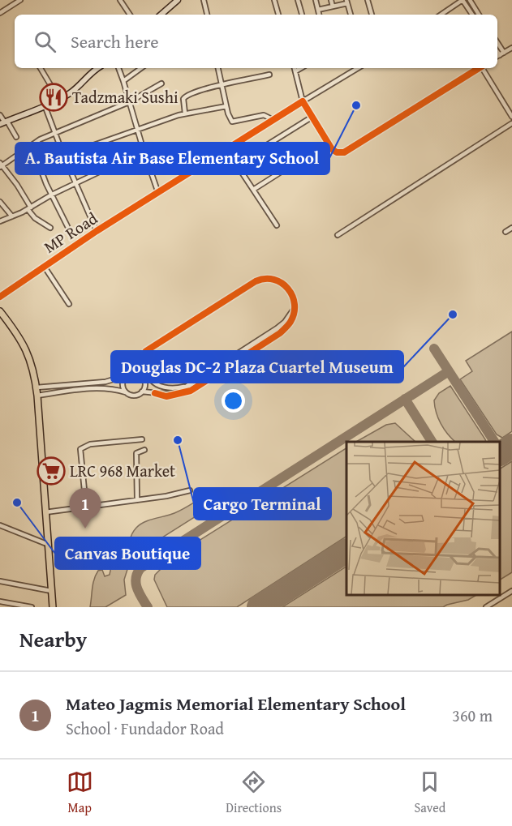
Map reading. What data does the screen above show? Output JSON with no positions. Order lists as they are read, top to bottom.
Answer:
{
  "streets": {
    "street": ["MP Road"]
  },
  "places": {
    "restaurant": ["Tadzmaki Sushi"],
    "other": [
      "A. Bautista Air Base Elementary School",
      "Douglas DC-2 Plaza Cuartel Museum",
      "Cargo Terminal",
      "Canvas Boutique"
    ],
    "supermarket": ["LRC 968 Market"]
  },
  "page": {
    "search": "Search here",
    "pins": "1",
    "heading": "Nearby",
    "list": [
      {
        "mark": "1",
        "name": "Mateo Jagmis Memorial Elementary School",
        "note": "School · Fundador Road",
        "value": "360 m"
      }
    ],
    "nav": ["Map", "Directions", "Saved"]
  }
}
